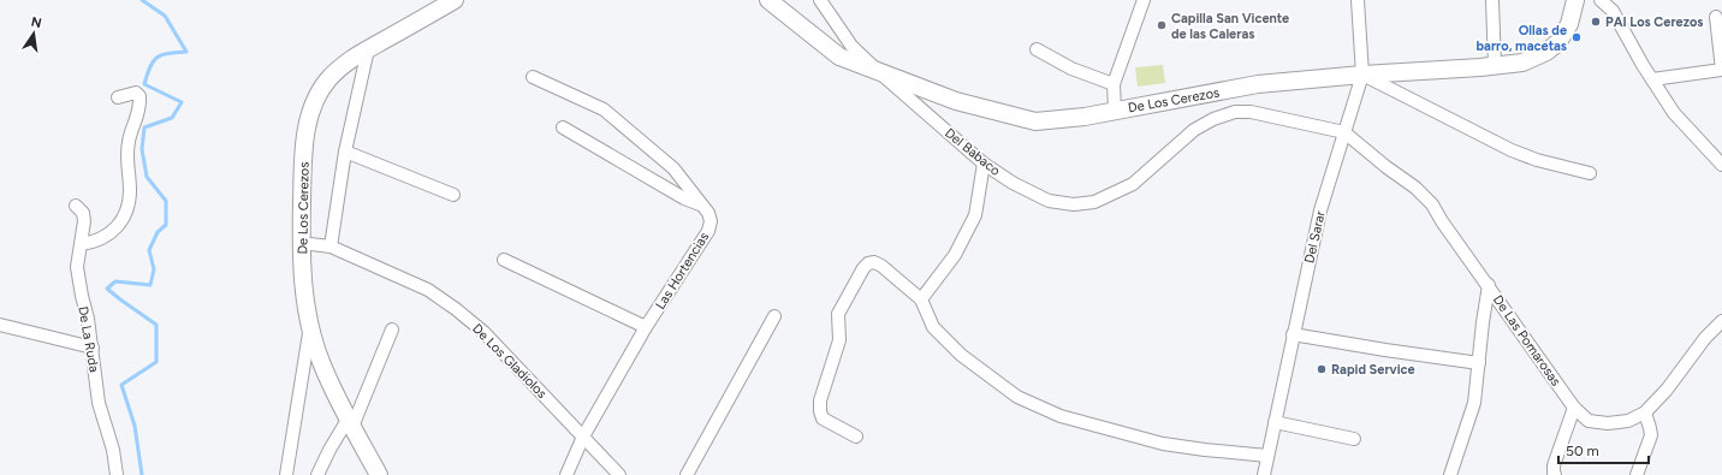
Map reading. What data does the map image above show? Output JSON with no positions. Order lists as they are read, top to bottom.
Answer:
{
  "streets": {
    "street": [
      "De Los Cerezos",
      "Del Babaco",
      "Del Sarar",
      "Las Hortencias",
      "De La Ruda",
      "De Las Pomarosas",
      "De Los Gladiolos"
    ]
  },
  "crossings": [
    ["De Los Cerezos", "Del Babaco"],
    ["De Los Cerezos", "Del Sarar"],
    ["De Los Cerezos", "De Los Gladiolos"],
    ["Del Babaco", "Del Sarar"],
    ["Del Babaco", "De Las Pomarosas"],
    ["Del Sarar", "De Las Pomarosas"],
    ["Las Hortencias", "De Los Gladiolos"]
  ],
  "places": [
    "PAI Los Cerezos",
    "Capilla San Vicente de las Caleras",
    "Ollas de barro, macetas",
    "Rapid Service"
  ],
  "scale_bar": "50 m",
  "north": "top"
}
